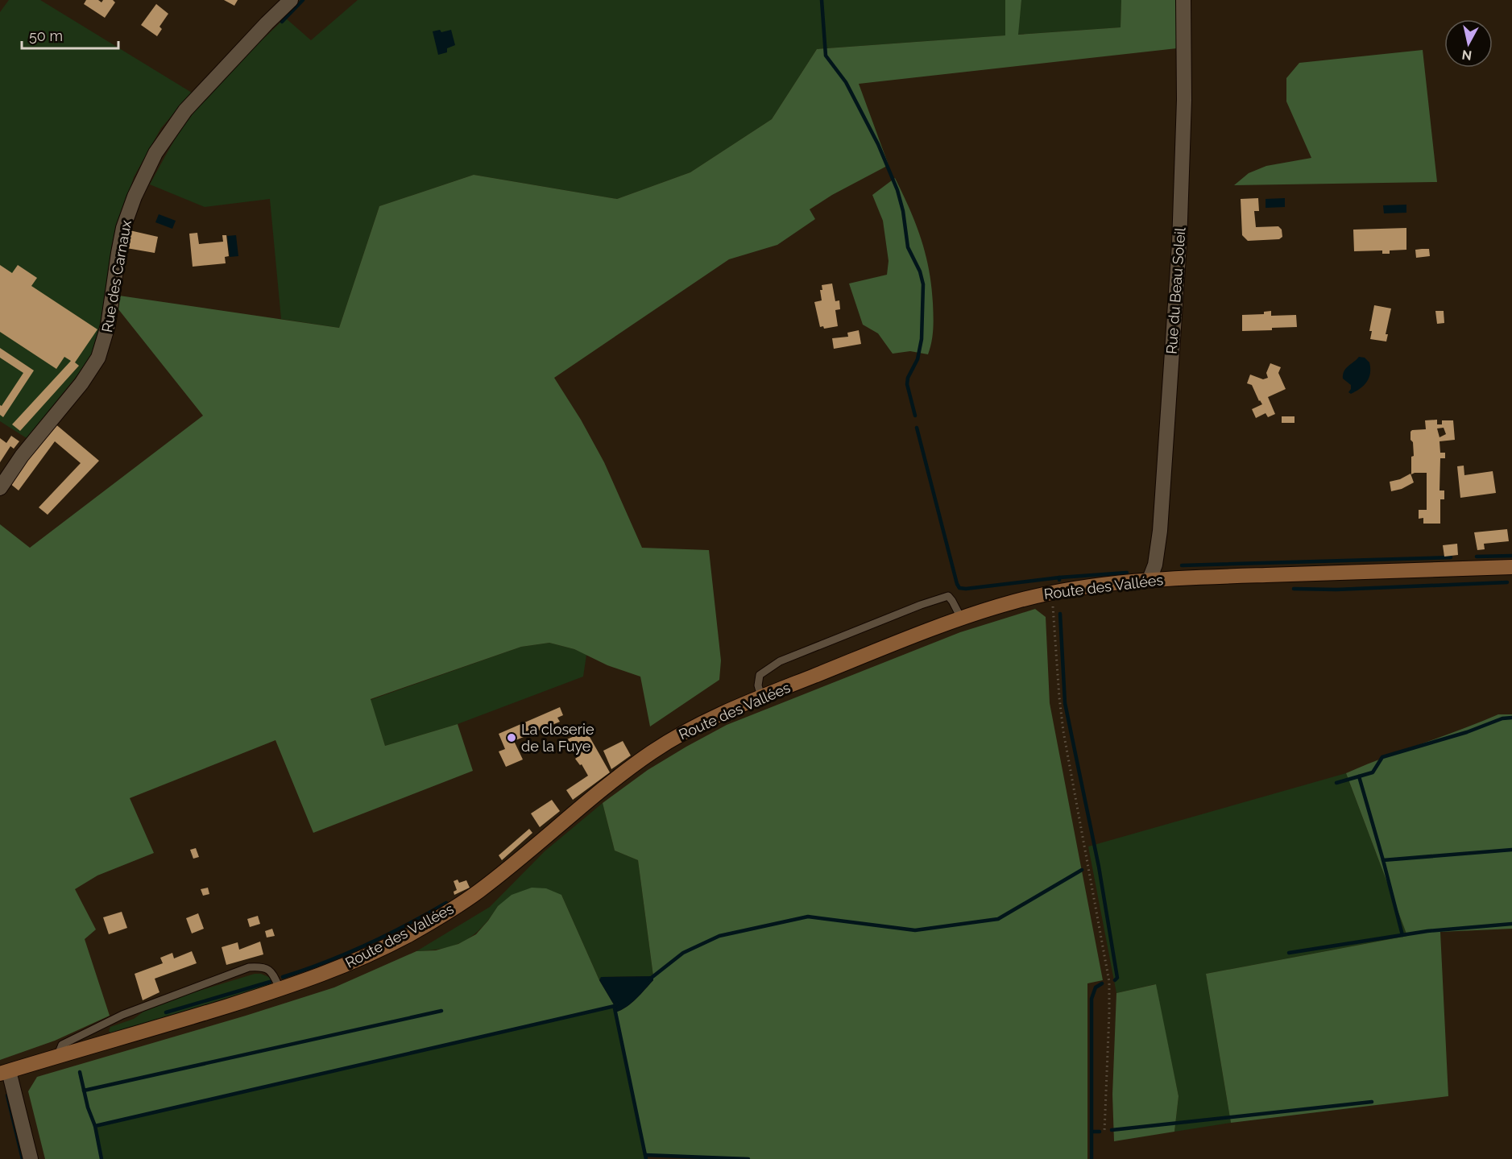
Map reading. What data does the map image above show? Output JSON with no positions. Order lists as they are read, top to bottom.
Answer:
{
  "streets": {
    "main road": ["Route des Vallées"],
    "street": ["Rue des Carnaux", "Rue du Beau Soleil"]
  },
  "crossings": [
    ["Rue du Beau Soleil", "Route des Vallées"]
  ],
  "places": ["La closerie de la Fuye"],
  "scale_bar": "50 m",
  "north": "bottom"
}
